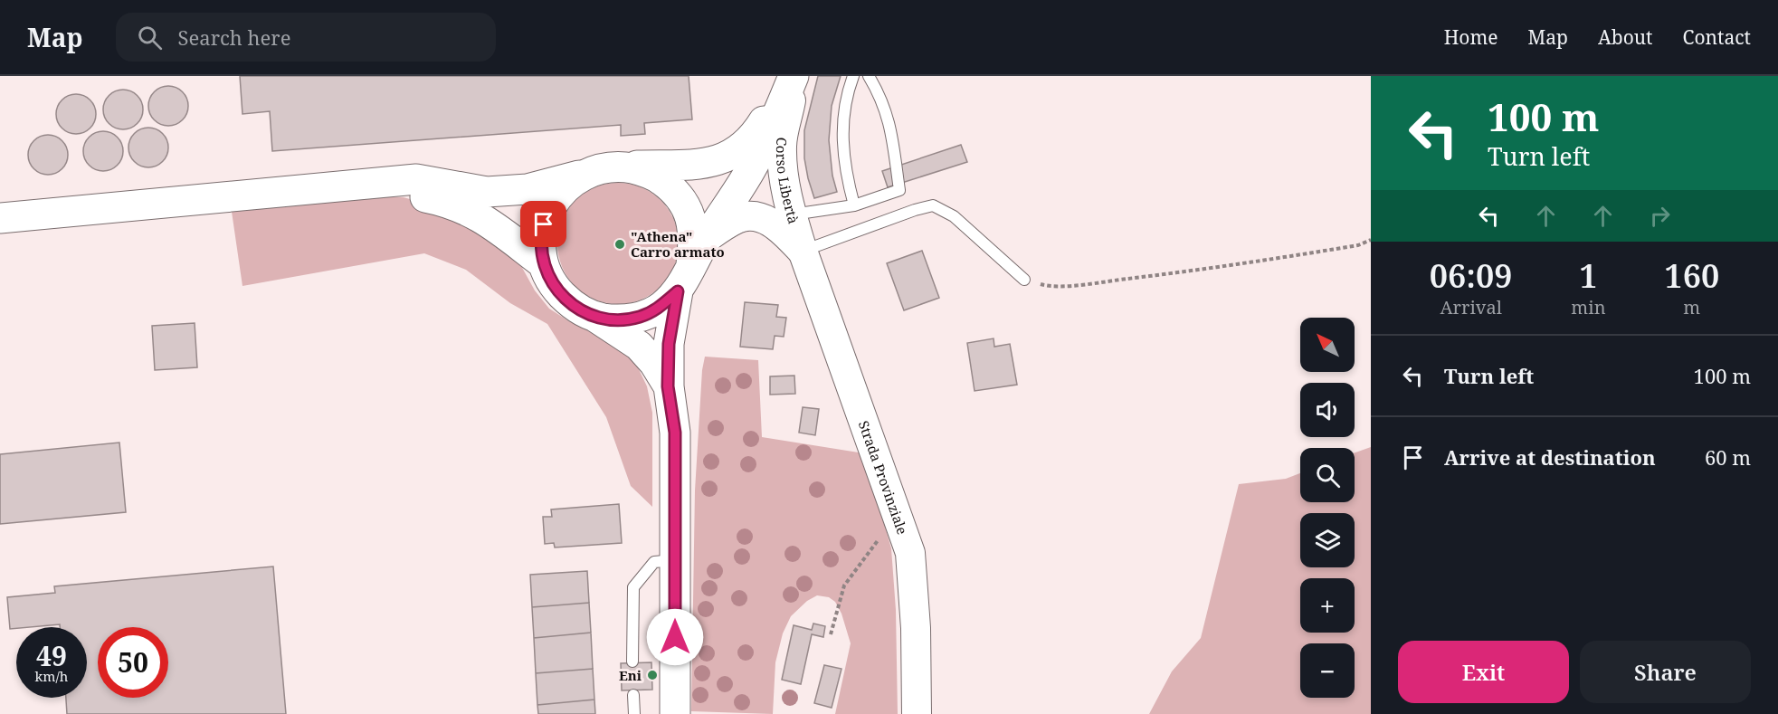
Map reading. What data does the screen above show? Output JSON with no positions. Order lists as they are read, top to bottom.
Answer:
{
  "streets": {
    "street": ["Corso Libertà", "Strada Provinziale"]
  },
  "crossings": [
    ["Corso Libertà", "Strada Provinziale"]
  ],
  "places": ["\"Athena\" Carro armato", "Eni"],
  "north": "top left",
  "page": {
    "header": "Map",
    "search": "Search here",
    "nav": [
      "Home",
      "Map",
      "About",
      "Contact"
    ],
    "turn": ["100 m", "Turn left"],
    "eta": [
      "06:09",
      "Arrival",
      "1",
      "min",
      "160",
      "m"
    ],
    "map_buttons": ["+", "−"],
    "list": [
      {
        "name": "Turn left",
        "value": "100 m"
      },
      {
        "name": "Arrive at destination",
        "value": "60 m"
      }
    ],
    "speed": "49 km/h",
    "limit": "50",
    "buttons": ["Exit", "Share"]
  }
}
